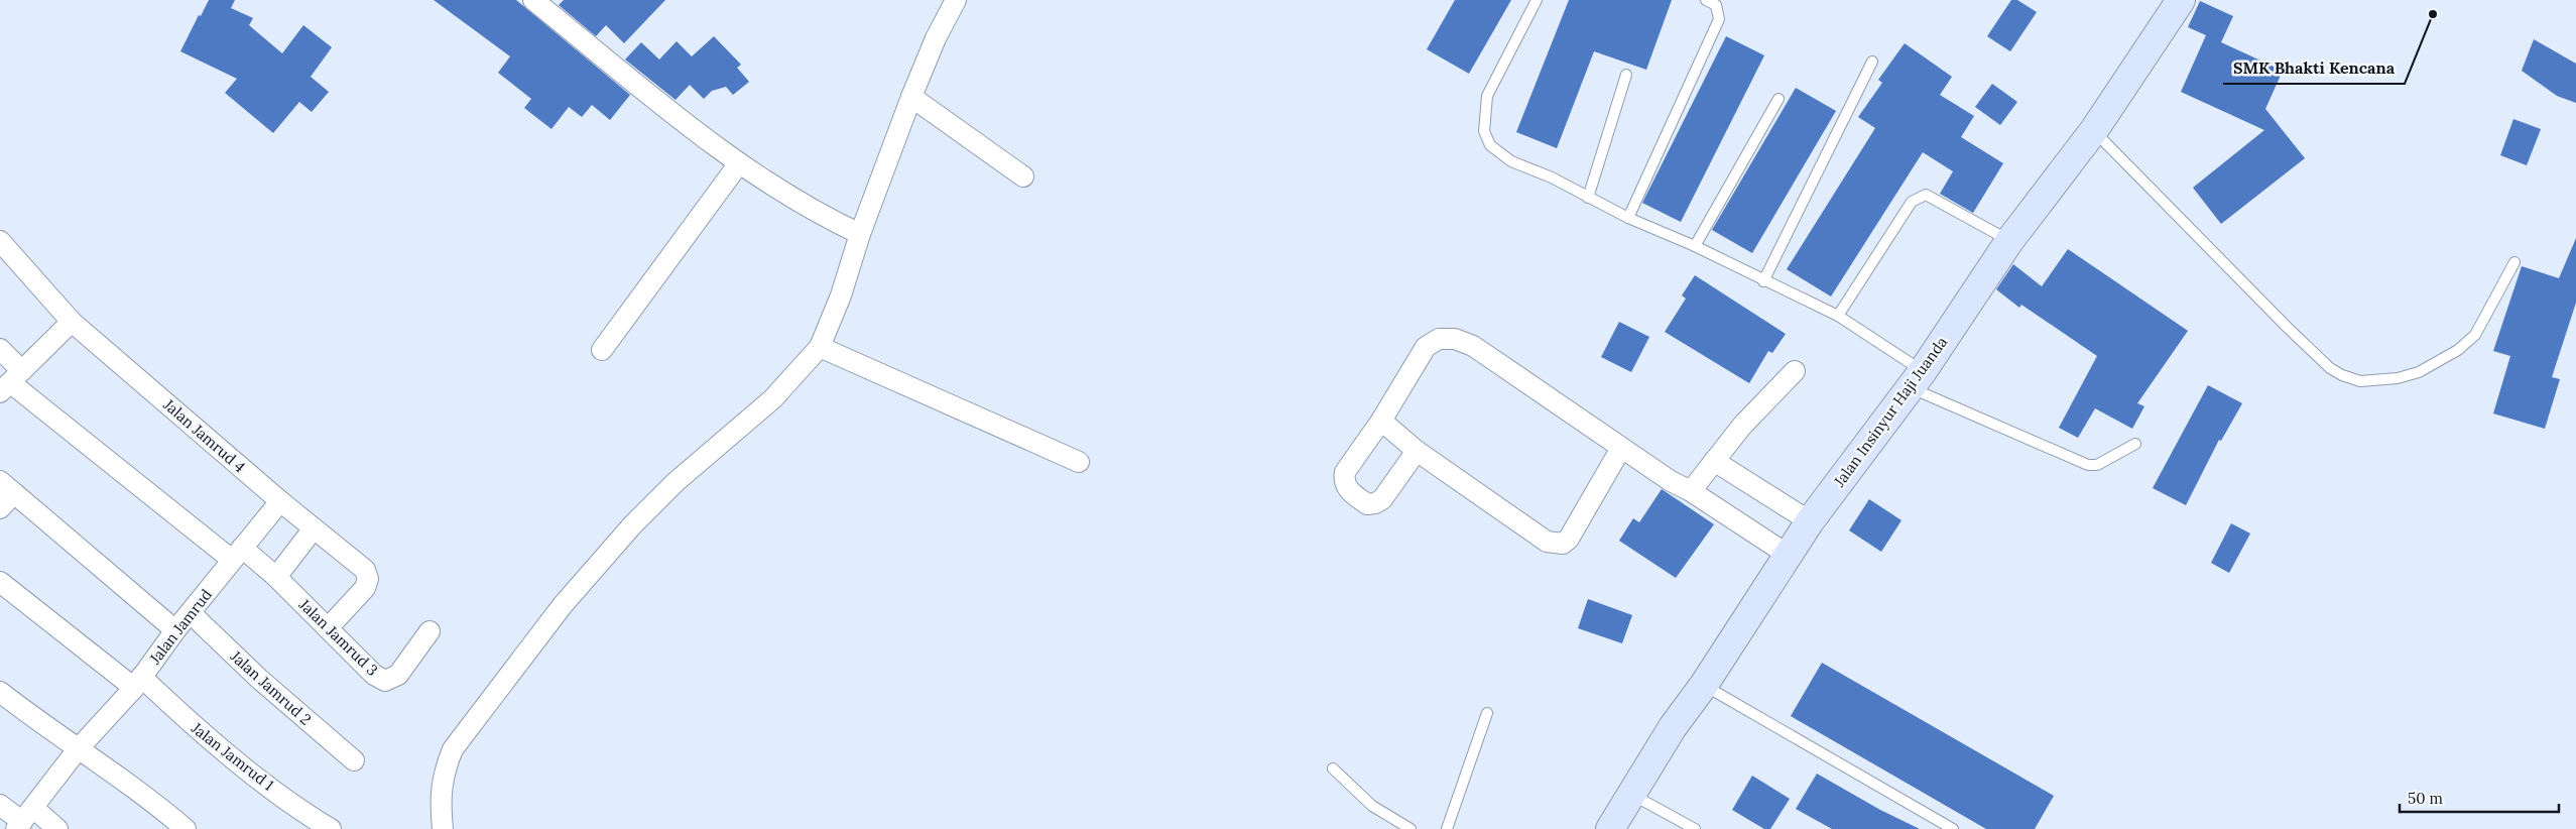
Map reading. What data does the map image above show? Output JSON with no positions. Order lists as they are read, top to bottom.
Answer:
{
  "streets": {
    "main road": ["Jalan Insinyur Haji Juanda"],
    "street": [
      "Jalan Jamrud 4",
      "Jalan Jamrud",
      "Jalan Jamrud 3",
      "Jalan Jamrud 2",
      "Jalan Jamrud 1"
    ]
  },
  "crossings": [
    ["Jalan Jamrud 4", "Jalan Jamrud"],
    ["Jalan Jamrud 4", "Jalan Jamrud 3"],
    ["Jalan Jamrud", "Jalan Jamrud 3"],
    ["Jalan Jamrud", "Jalan Jamrud 2"],
    ["Jalan Jamrud", "Jalan Jamrud 1"]
  ],
  "places": ["SMK Bhakti Kencana"],
  "scale_bar": "50 m"
}
